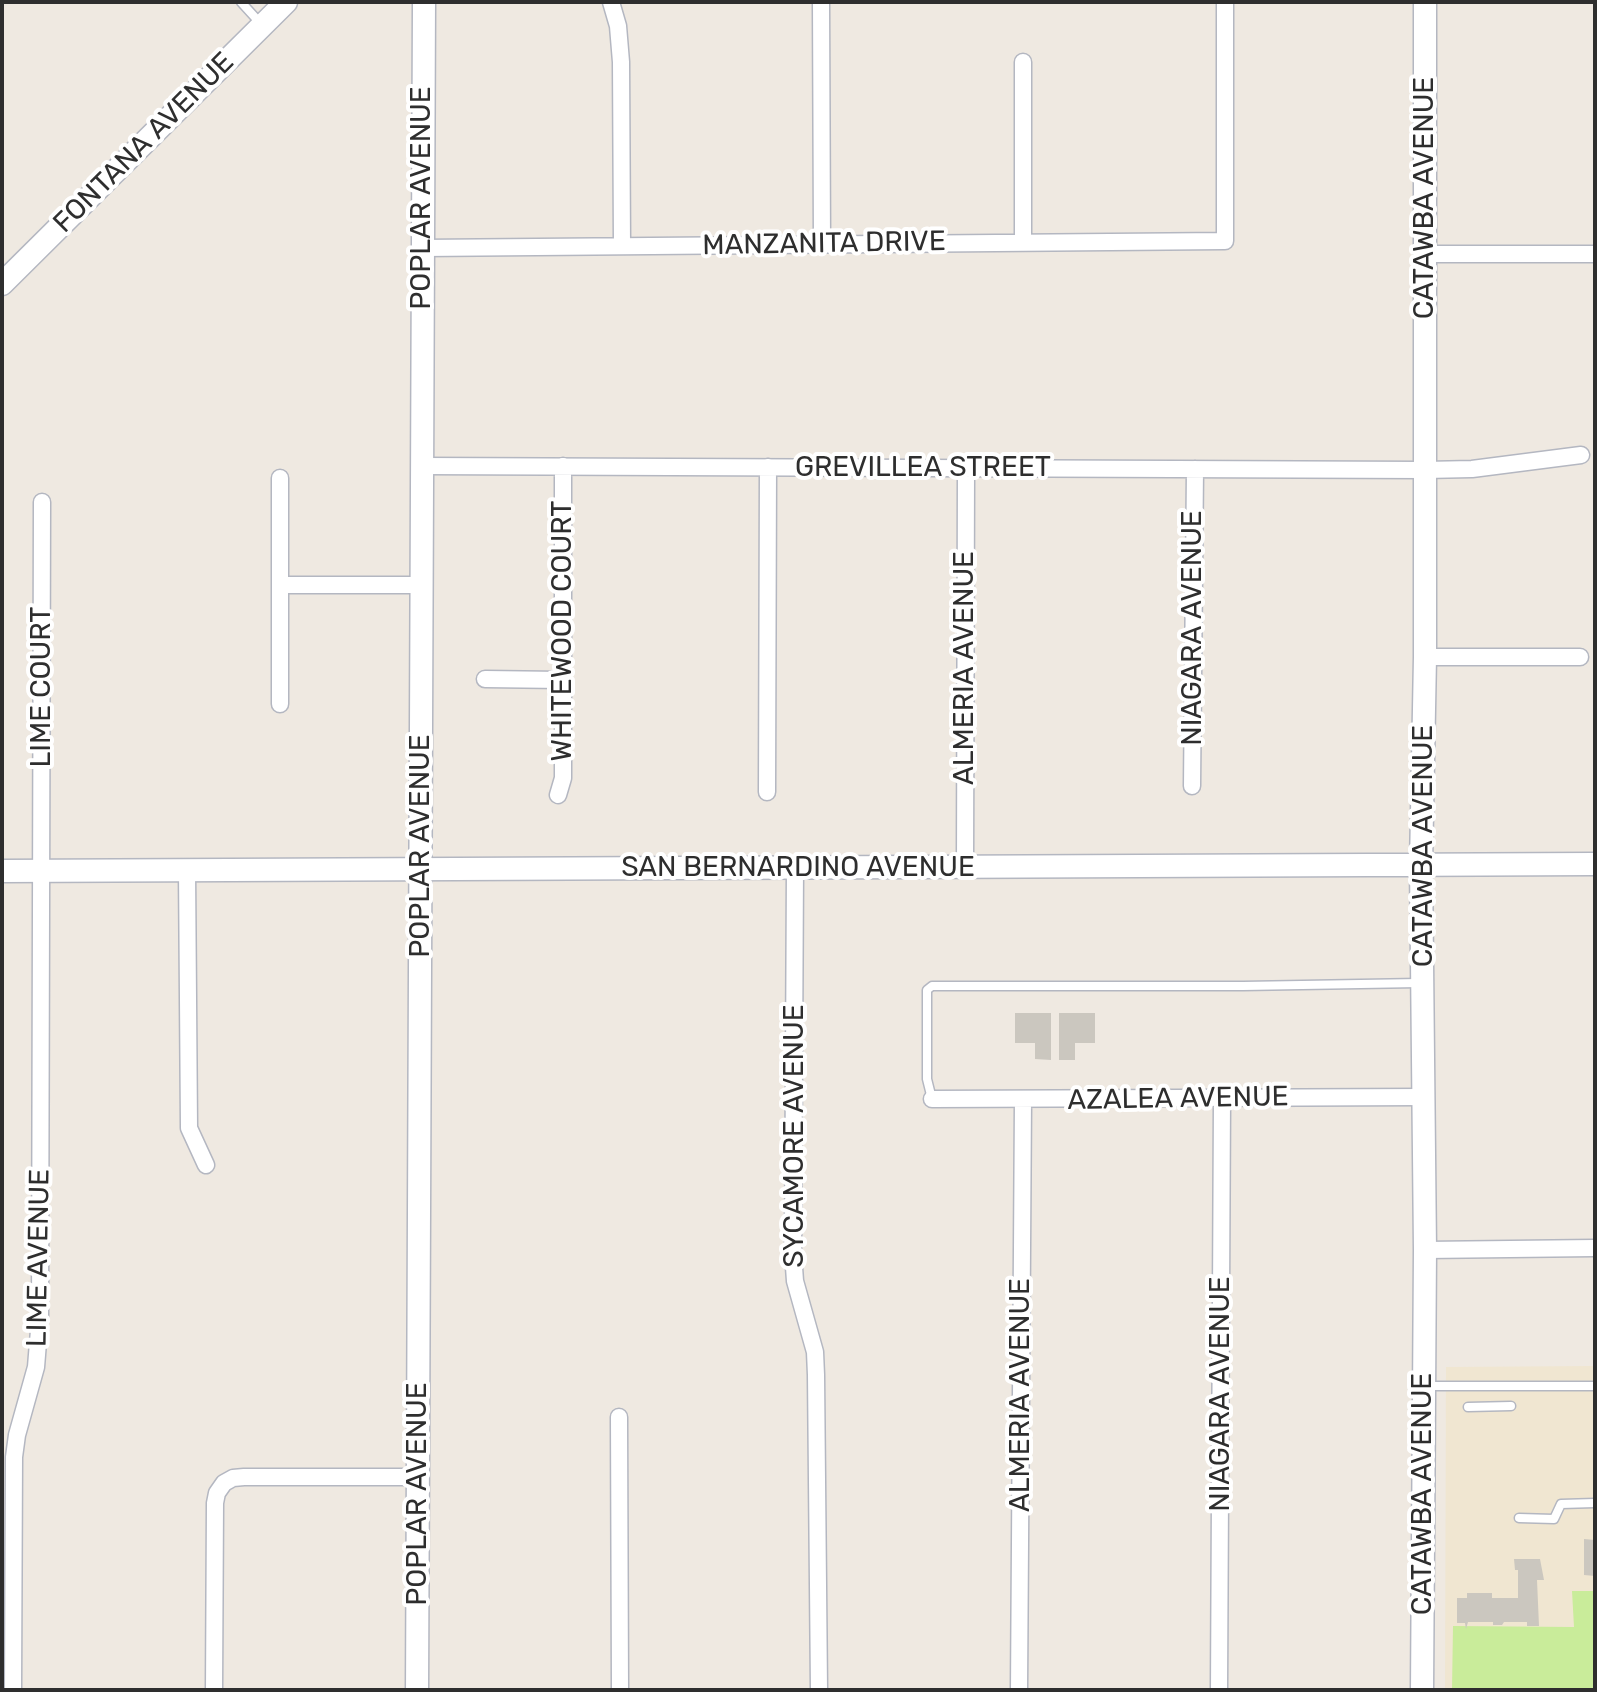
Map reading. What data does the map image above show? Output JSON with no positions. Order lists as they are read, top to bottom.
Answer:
{
  "streets": {
    "street": [
      "FONTANA AVENUE",
      "POPLAR AVENUE",
      "CATAWBA AVENUE",
      "MANZANITA DRIVE",
      "GREVILLEA STREET",
      "NIAGARA AVENUE",
      "WHITEWOOD COURT",
      "ALMERIA AVENUE",
      "LIME COURT",
      "SAN BERNARDINO AVENUE",
      "AZALEA AVENUE",
      "SYCAMORE AVENUE",
      "LIME AVENUE"
    ]
  },
  "crossings": [
    ["POPLAR AVENUE", "MANZANITA DRIVE"],
    ["POPLAR AVENUE", "GREVILLEA STREET"],
    ["POPLAR AVENUE", "SAN BERNARDINO AVENUE"],
    ["CATAWBA AVENUE", "GREVILLEA STREET"],
    ["CATAWBA AVENUE", "SAN BERNARDINO AVENUE"],
    ["CATAWBA AVENUE", "AZALEA AVENUE"],
    ["GREVILLEA STREET", "NIAGARA AVENUE"],
    ["GREVILLEA STREET", "WHITEWOOD COURT"],
    ["GREVILLEA STREET", "ALMERIA AVENUE"],
    ["NIAGARA AVENUE", "AZALEA AVENUE"],
    ["ALMERIA AVENUE", "SAN BERNARDINO AVENUE"],
    ["ALMERIA AVENUE", "AZALEA AVENUE"],
    ["LIME COURT", "SAN BERNARDINO AVENUE"],
    ["LIME COURT", "LIME AVENUE"],
    ["SAN BERNARDINO AVENUE", "SYCAMORE AVENUE"],
    ["SAN BERNARDINO AVENUE", "LIME AVENUE"]
  ]
}
